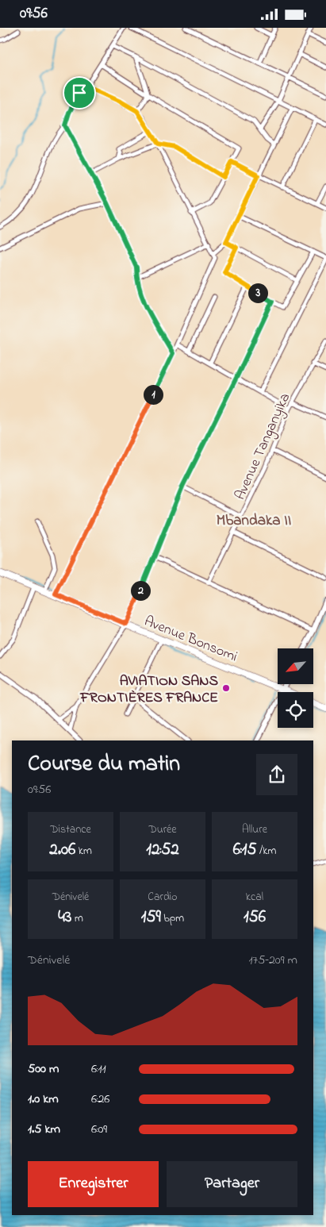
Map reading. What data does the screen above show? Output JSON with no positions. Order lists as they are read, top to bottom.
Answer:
{
  "streets": {
    "main road": ["Avenue Bonsomi"],
    "street": ["Avenue Tanganyika"]
  },
  "districts": ["Mbandaka II"],
  "places": ["AVIATION SANS FRONTIÈRES FRANCE"],
  "north": "bottom left",
  "page": {
    "status": "09:56",
    "pins": ["3", "1", "2"],
    "heading": ["Course du matin", "09:56"],
    "stats": [
      ["Distance", "2.06 km"],
      ["Durée", "12:52"],
      ["Allure", "6:15 /km"],
      ["Dénivelé", "43 m"],
      ["Cardio", "159 bpm"],
      ["kcal", "156"]
    ],
    "chart": ["Dénivelé", "175–209 m"],
    "list": [
      {
        "name": "500 m",
        "note": "6:11"
      },
      {
        "name": "1.0 km",
        "note": "6:26"
      },
      {
        "name": "1.5 km",
        "note": "6:09"
      }
    ],
    "buttons": ["Enregistrer", "Partager"]
  }
}
